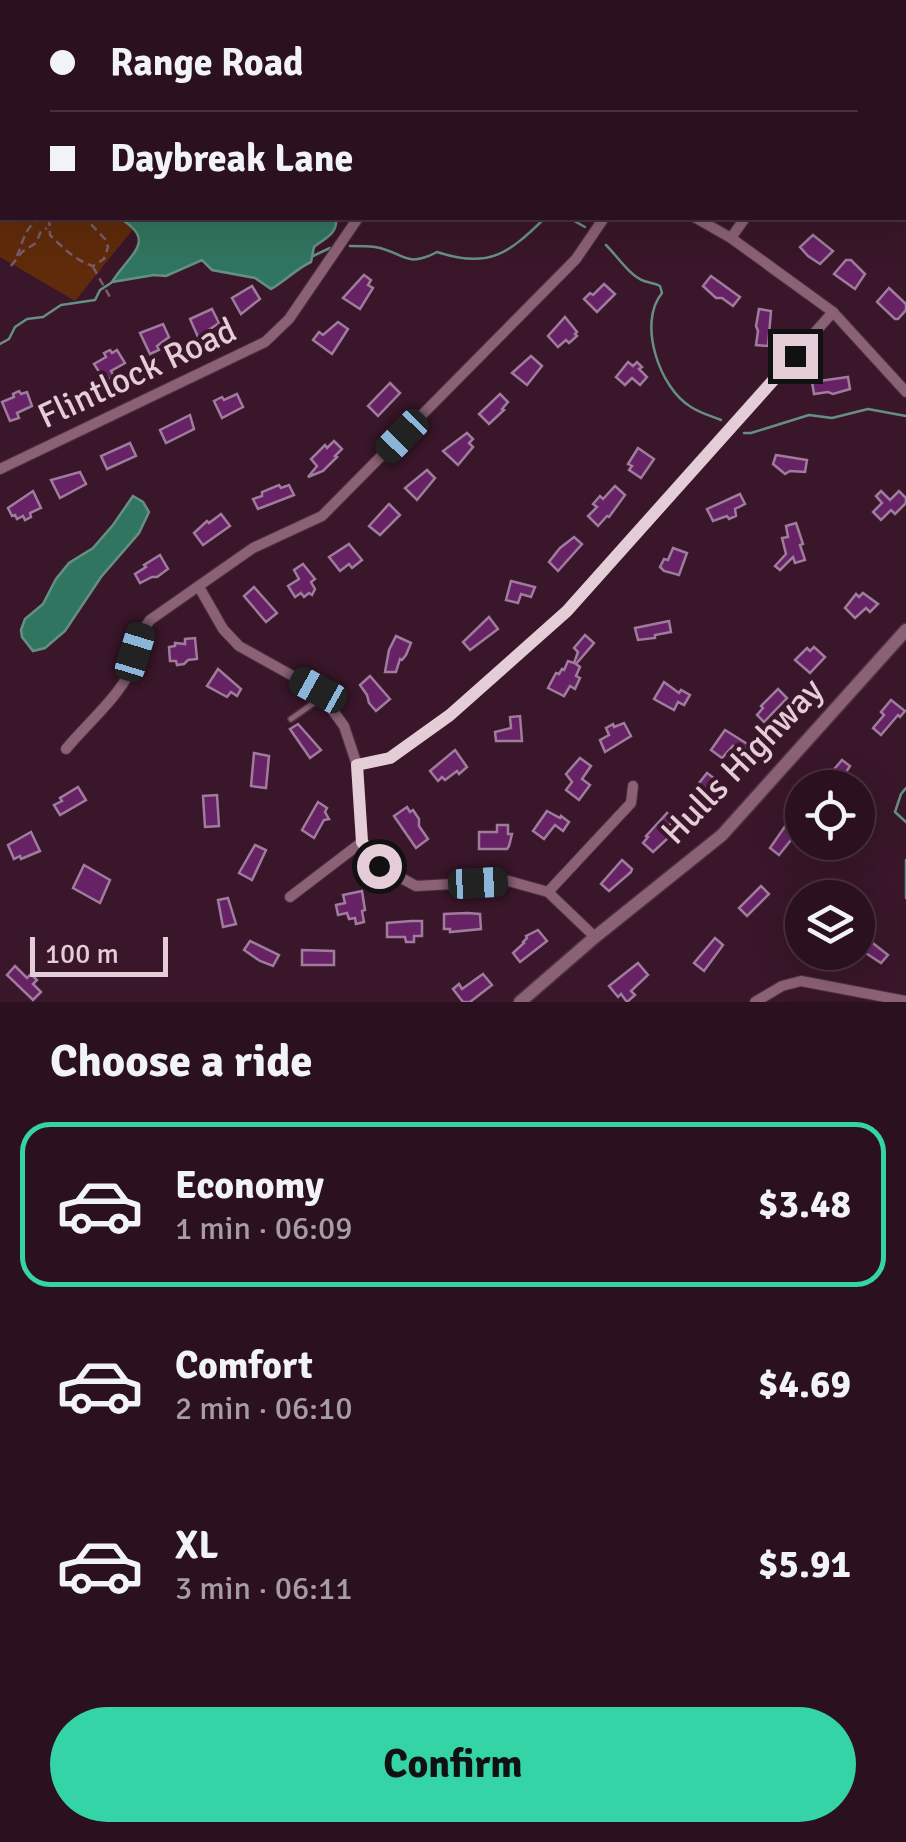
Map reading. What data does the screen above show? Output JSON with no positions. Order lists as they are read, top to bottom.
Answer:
{
  "streets": {
    "street": ["Flintlock Road", "Hulls Highway"]
  },
  "scale_bar": "100 m",
  "page": {
    "banner": ["Range Road", "Daybreak Lane"],
    "scale": "100 m",
    "heading": "Choose a ride",
    "list": [
      {
        "name": "Economy",
        "note": "1 min · 06:09",
        "value": "$3.48"
      },
      {
        "name": "Comfort",
        "note": "2 min · 06:10",
        "value": "$4.69"
      },
      {
        "name": "XL",
        "note": "3 min · 06:11",
        "value": "$5.91"
      }
    ],
    "buttons": "Confirm"
  }
}
